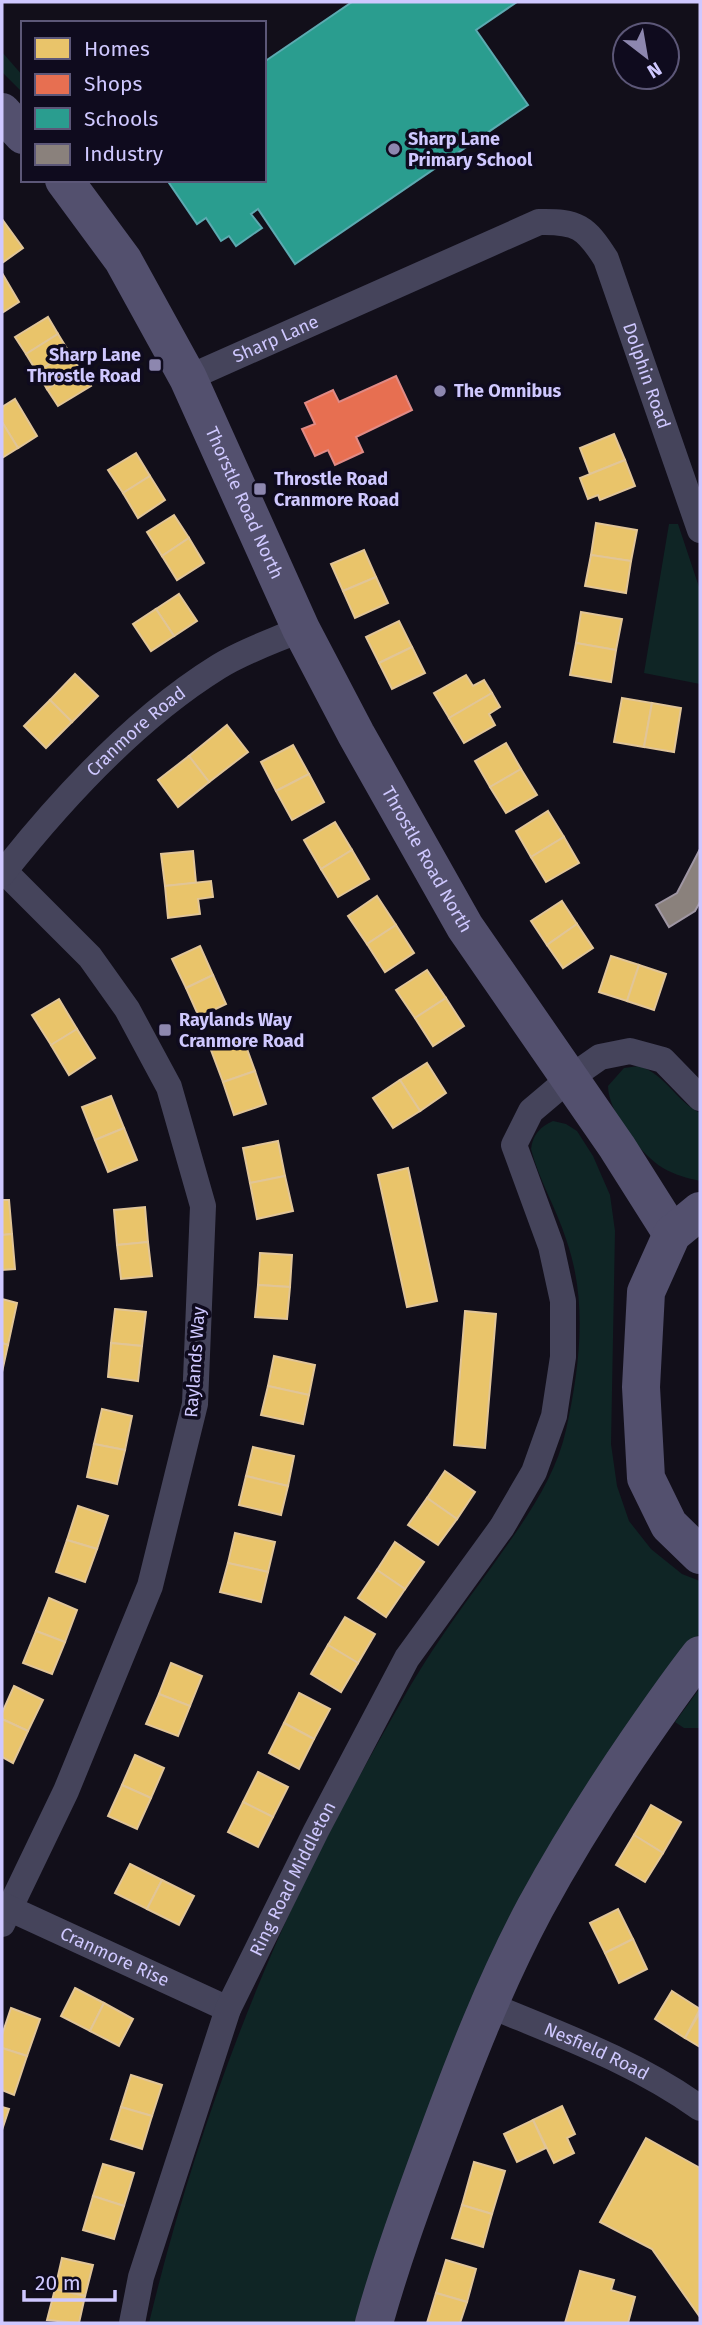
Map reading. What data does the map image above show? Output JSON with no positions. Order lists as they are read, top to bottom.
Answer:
{
  "streets": {
    "street": [
      "Sharp Lane",
      "Dolphin Road",
      "Thorstle Road North",
      "Cranmore Road",
      "Throstle Road North",
      "Raylands Way",
      "Ring Road Middleton",
      "Cranmore Rise",
      "Nesfield Road"
    ]
  },
  "crossings": [
    ["Sharp Lane", "Dolphin Road"],
    ["Sharp Lane", "Thorstle Road North"],
    ["Thorstle Road North", "Cranmore Road"],
    ["Thorstle Road North", "Throstle Road North"],
    ["Cranmore Road", "Throstle Road North"],
    ["Cranmore Road", "Raylands Way"],
    ["Throstle Road North", "Ring Road Middleton"],
    ["Raylands Way", "Cranmore Rise"],
    ["Ring Road Middleton", "Cranmore Rise"]
  ],
  "places": {
    "other": ["Sharp Lane Primary School", "The Omnibus"],
    "transit": ["Sharp Lane Throstle Road", "Throstle Road Cranmore Road", "Raylands Way Cranmore Road"]
  },
  "legend": [
    "Homes",
    "Shops",
    "Schools",
    "Industry"
  ],
  "scale_bar": "20 m",
  "north": "bottom right"
}
